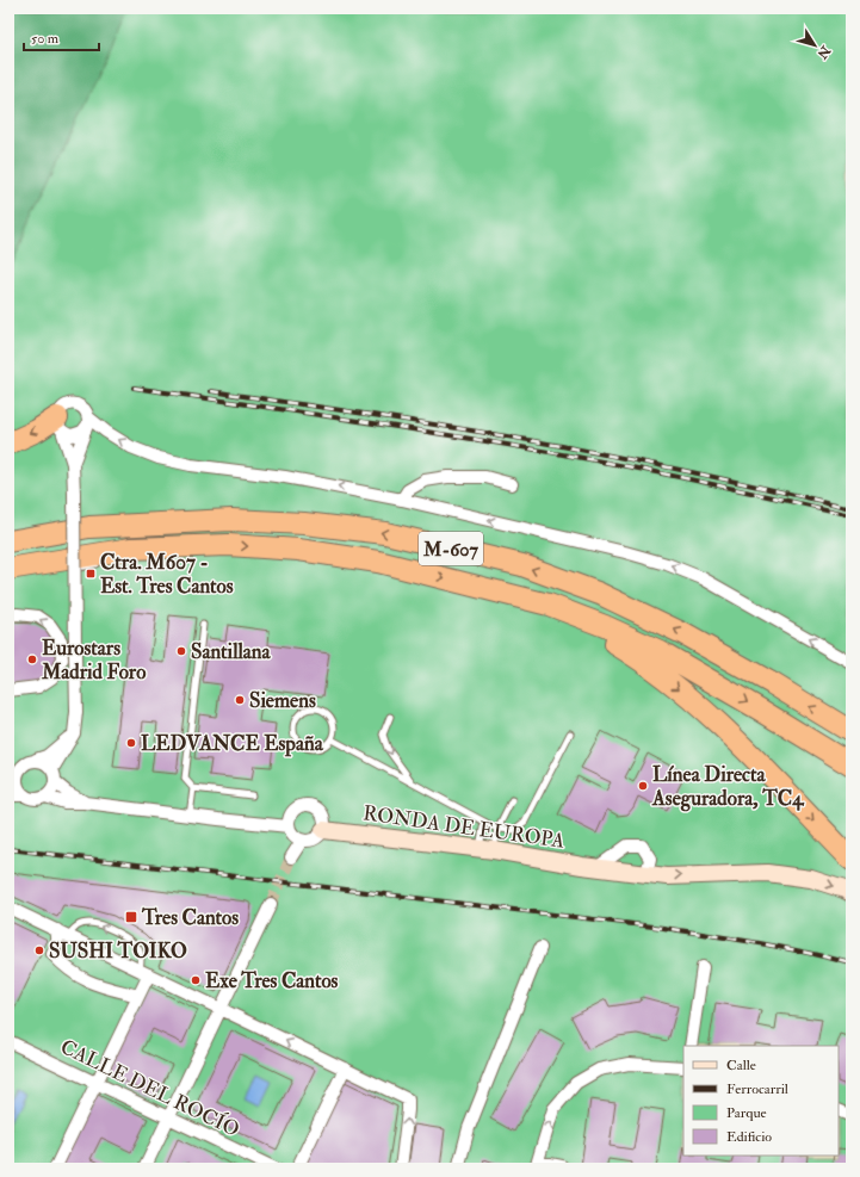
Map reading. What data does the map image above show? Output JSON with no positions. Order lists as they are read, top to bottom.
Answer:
{
  "streets": {
    "highway": ["M-607"],
    "street": ["RONDA DE EUROPA", "CALLE DEL ROCÍO"]
  },
  "one_way": ["RONDA DE EUROPA"],
  "places": {
    "transit": ["Ctra. M607 - Est. Tres Cantos", "Tres Cantos"],
    "other": [
      "Santillana",
      "Eurostars Madrid Foro",
      "Siemens",
      "LEDVANCE España",
      "Línea Directa Aseguradora, TC4",
      "SUSHI TOIKO",
      "Exe Tres Cantos"
    ]
  },
  "legend": [
    "Calle",
    "Ferrocarril",
    "Parque",
    "Edificio"
  ],
  "scale_bar": "50 m",
  "north": "bottom right"
}
